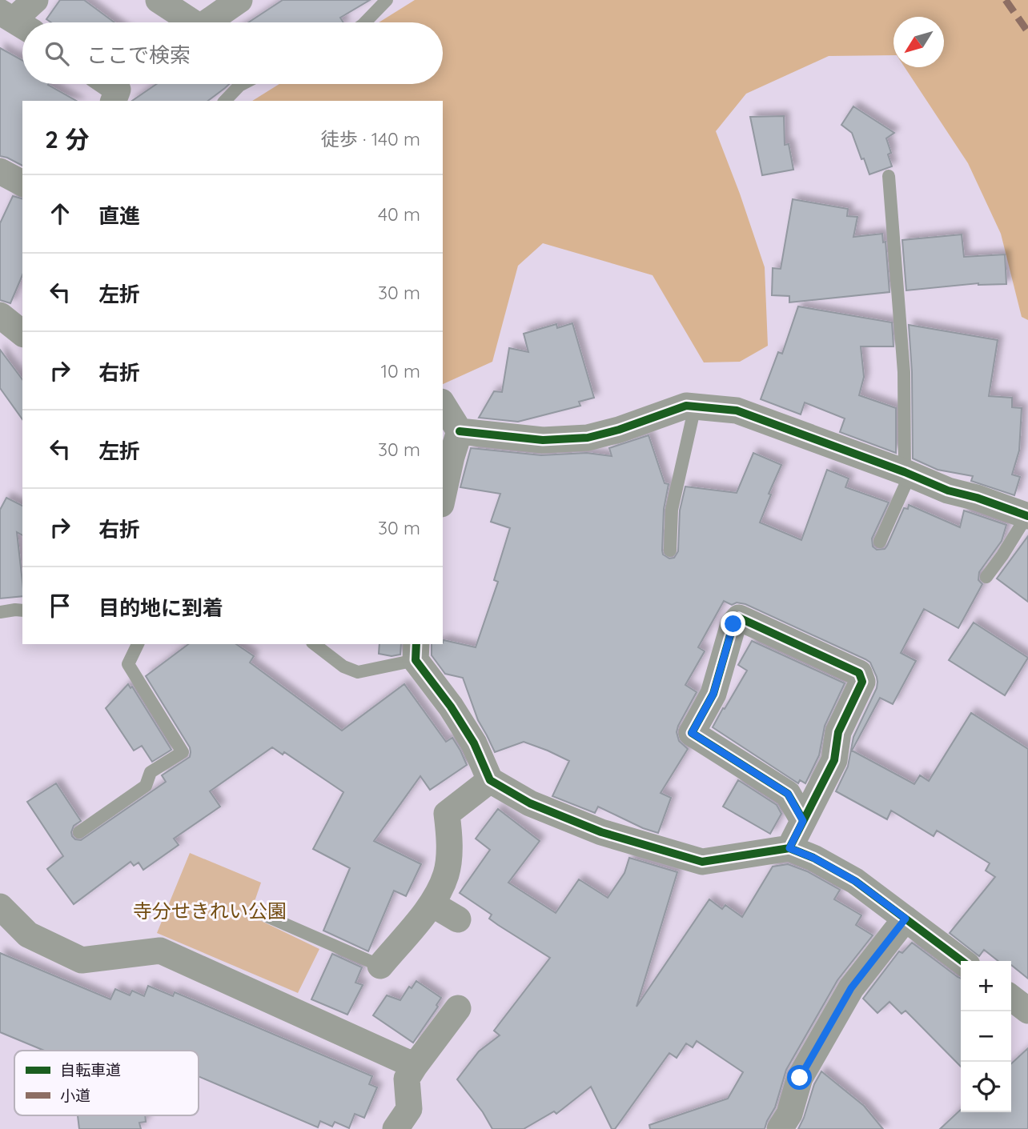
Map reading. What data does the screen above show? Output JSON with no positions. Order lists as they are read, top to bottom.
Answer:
{
  "parks": ["寺分せきれい公園"],
  "legend": ["自転車道", "小道"],
  "north": "bottom left",
  "page": {
    "search": "ここで検索",
    "heading": ["2 分", "徒歩 · 140 m"],
    "list": [
      ["直進", "40 m"],
      ["左折", "30 m"],
      ["右折", "10 m"],
      ["左折", "30 m"],
      ["右折", "30 m"],
      "目的地に到着"
    ],
    "map_buttons": ["+", "−"]
  }
}
